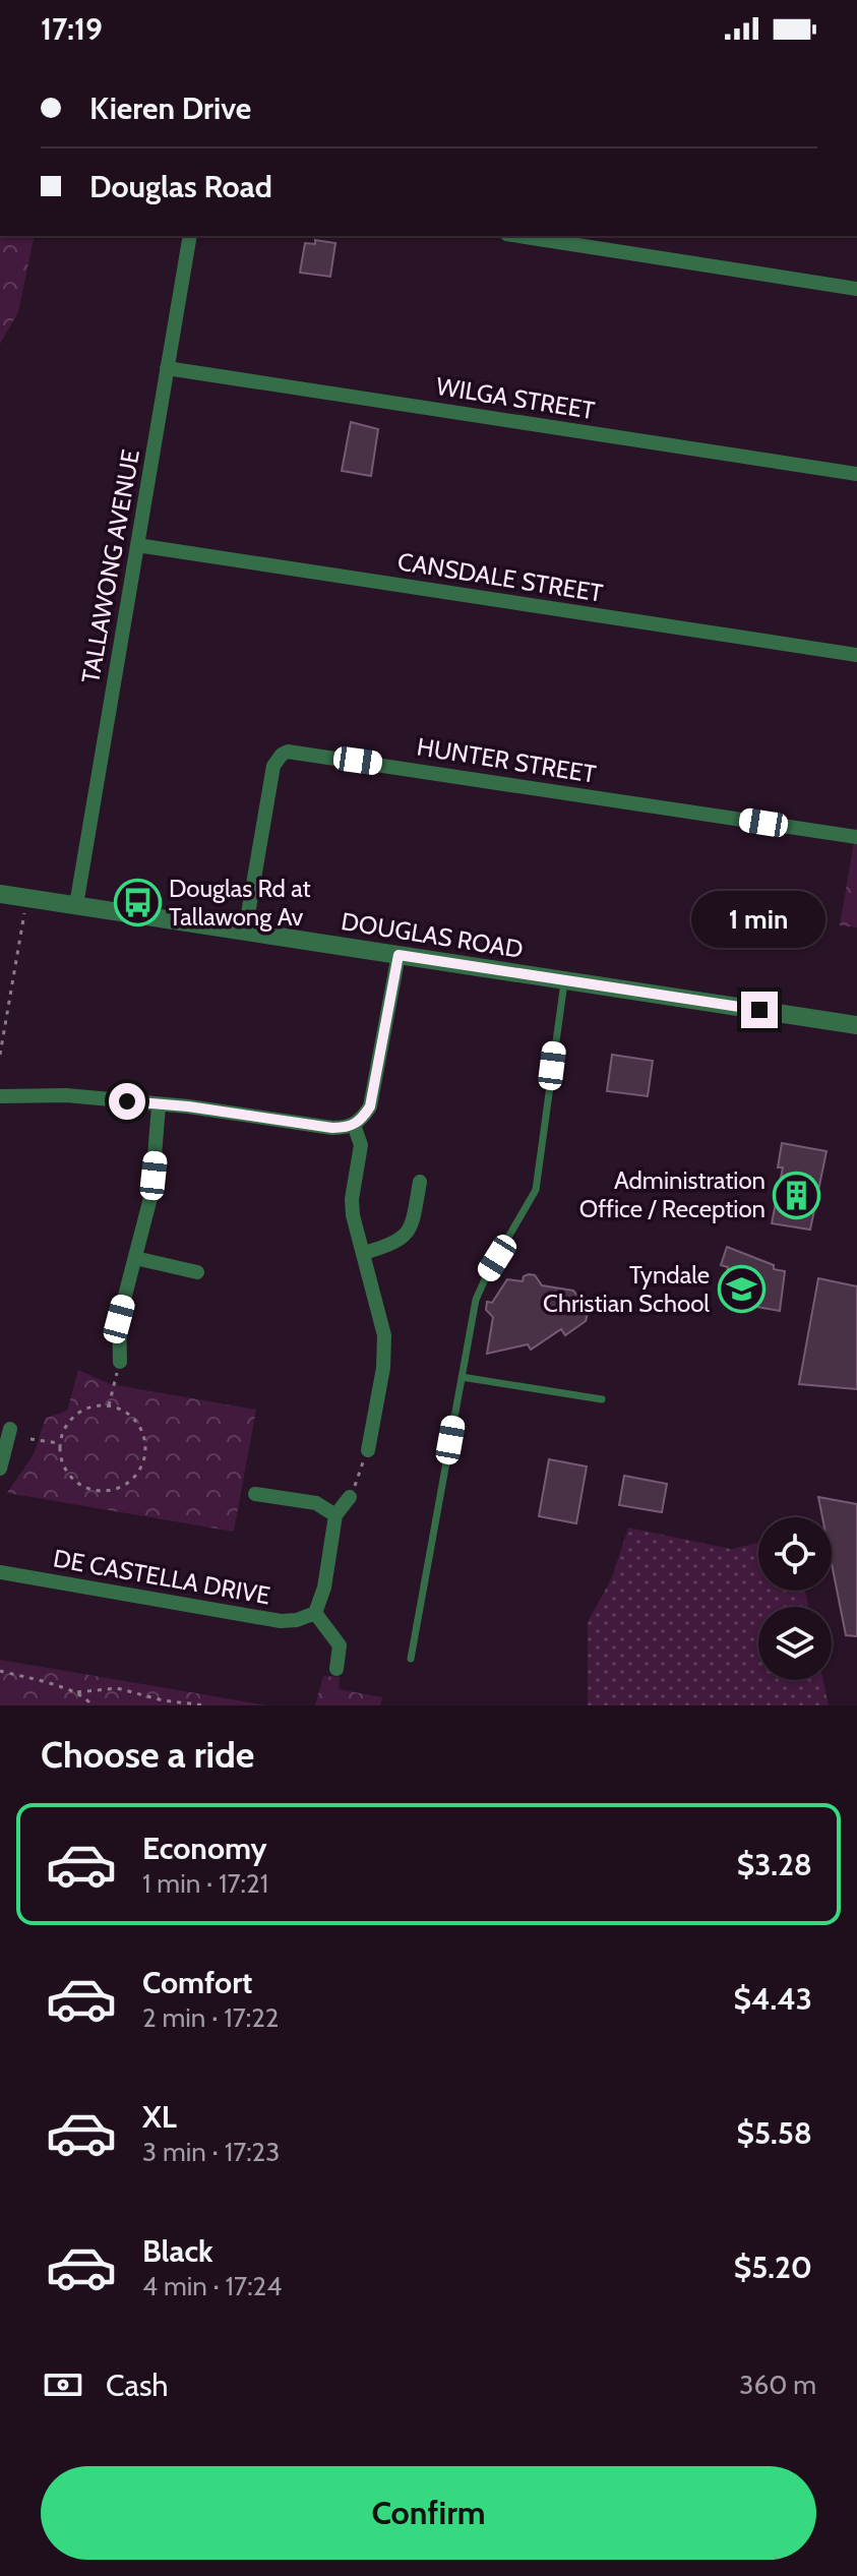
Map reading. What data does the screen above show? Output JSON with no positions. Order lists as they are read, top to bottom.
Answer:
{
  "streets": {
    "street": [
      "WILGA STREET",
      "TALLAWONG AVENUE",
      "CANSDALE STREET",
      "HUNTER STREET",
      "DOUGLAS ROAD",
      "DE CASTELLA DRIVE"
    ]
  },
  "crossings": [
    ["WILGA STREET", "TALLAWONG AVENUE"],
    ["TALLAWONG AVENUE", "CANSDALE STREET"],
    ["TALLAWONG AVENUE", "DOUGLAS ROAD"],
    ["HUNTER STREET", "DOUGLAS ROAD"]
  ],
  "places": {
    "bus stop": ["Douglas Rd at Tallawong Av"],
    "building": ["Administration Office / Reception"],
    "school or university": ["Tyndale Christian School"]
  },
  "page": {
    "status": "17:19",
    "banner": ["Kieren Drive", "Douglas Road"],
    "bubble": "1 min",
    "heading": "Choose a ride",
    "list": [
      {
        "name": "Economy",
        "note": "1 min · 17:21",
        "value": "$3.28"
      },
      {
        "name": "Comfort",
        "note": "2 min · 17:22",
        "value": "$4.43"
      },
      {
        "name": "XL",
        "note": "3 min · 17:23",
        "value": "$5.58"
      },
      {
        "name": "Black",
        "note": "4 min · 17:24",
        "value": "$5.20"
      }
    ],
    "pay": ["Cash", "360 m"],
    "buttons": "Confirm"
  }
}
